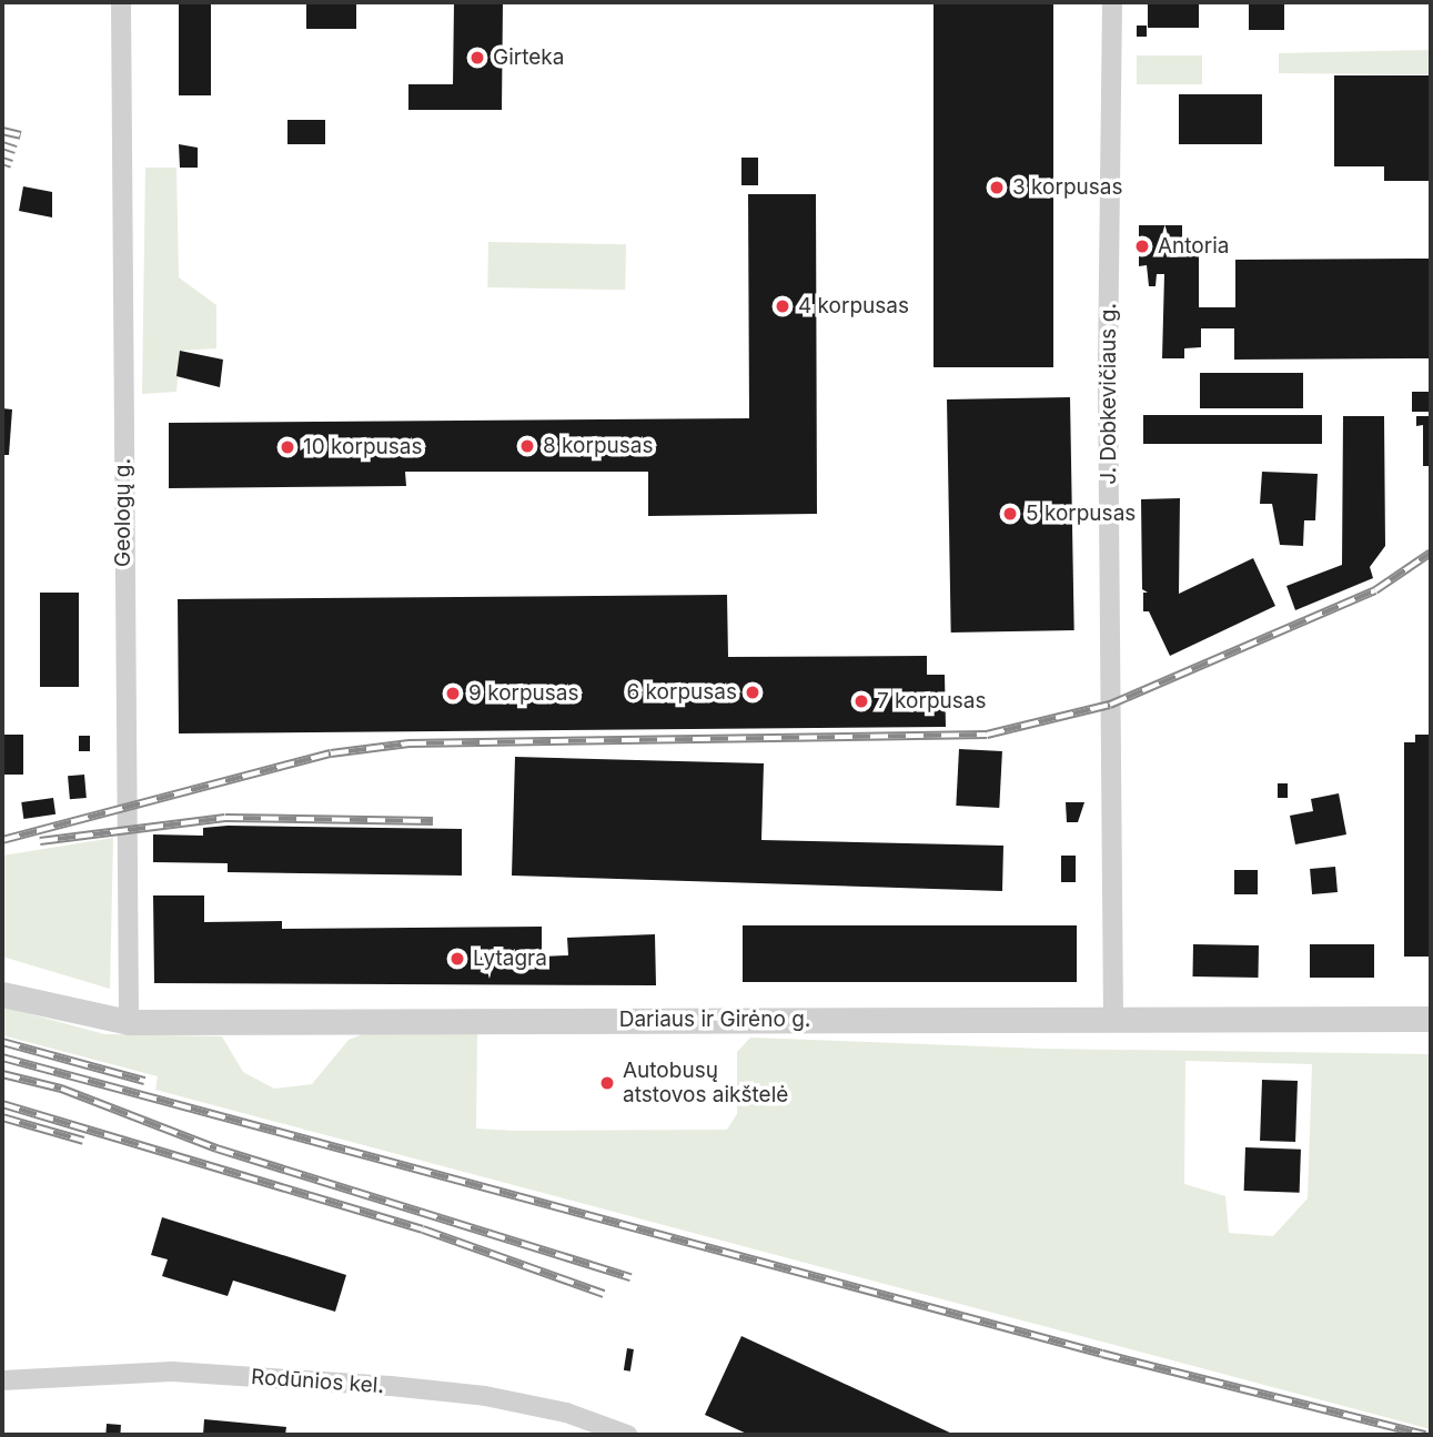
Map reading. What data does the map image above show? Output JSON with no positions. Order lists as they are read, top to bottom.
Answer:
{
  "streets": {
    "street": [
      "J. Dobkevičiaus g.",
      "Geologų g.",
      "Dariaus ir Girėno g.",
      "Rodūnios kel."
    ]
  },
  "crossings": [
    ["J. Dobkevičiaus g.", "Dariaus ir Girėno g."],
    ["Geologų g.", "Dariaus ir Girėno g."]
  ],
  "places": [
    "Girteka",
    "3 korpusas",
    "Antoria",
    "4 korpusas",
    "8 korpusas",
    "10 korpusas",
    "5 korpusas",
    "6 korpusas",
    "9 korpusas",
    "7 korpusas",
    "Lytagra",
    "Autobusų atstovos aikštelė"
  ]
}
